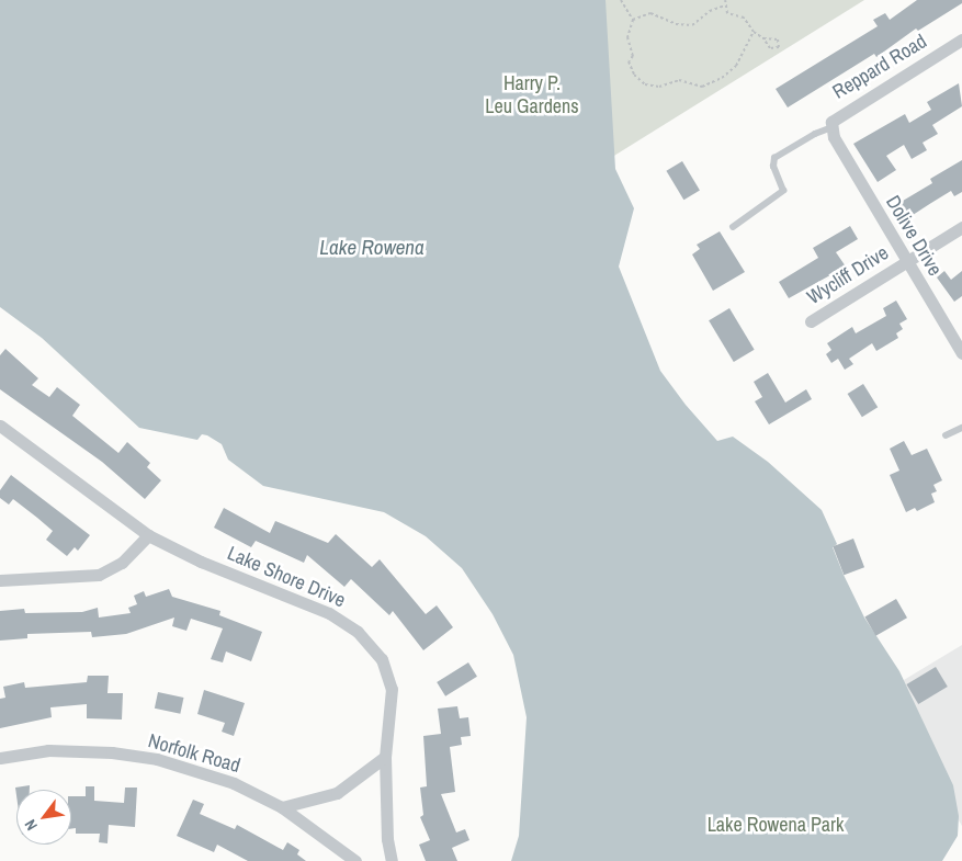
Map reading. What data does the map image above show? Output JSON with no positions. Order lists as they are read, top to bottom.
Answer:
{
  "streets": {
    "street": [
      "Reppard Road",
      "Dolive Drive",
      "Wycliff Drive",
      "Lake Shore Drive",
      "Norfolk Road"
    ]
  },
  "crossings": [
    ["Reppard Road", "Dolive Drive"],
    ["Dolive Drive", "Wycliff Drive"]
  ],
  "water": ["Lake Rowena"],
  "parks": ["Harry P. Leu Gardens", "Lake Rowena Park"],
  "north": "bottom left"
}
